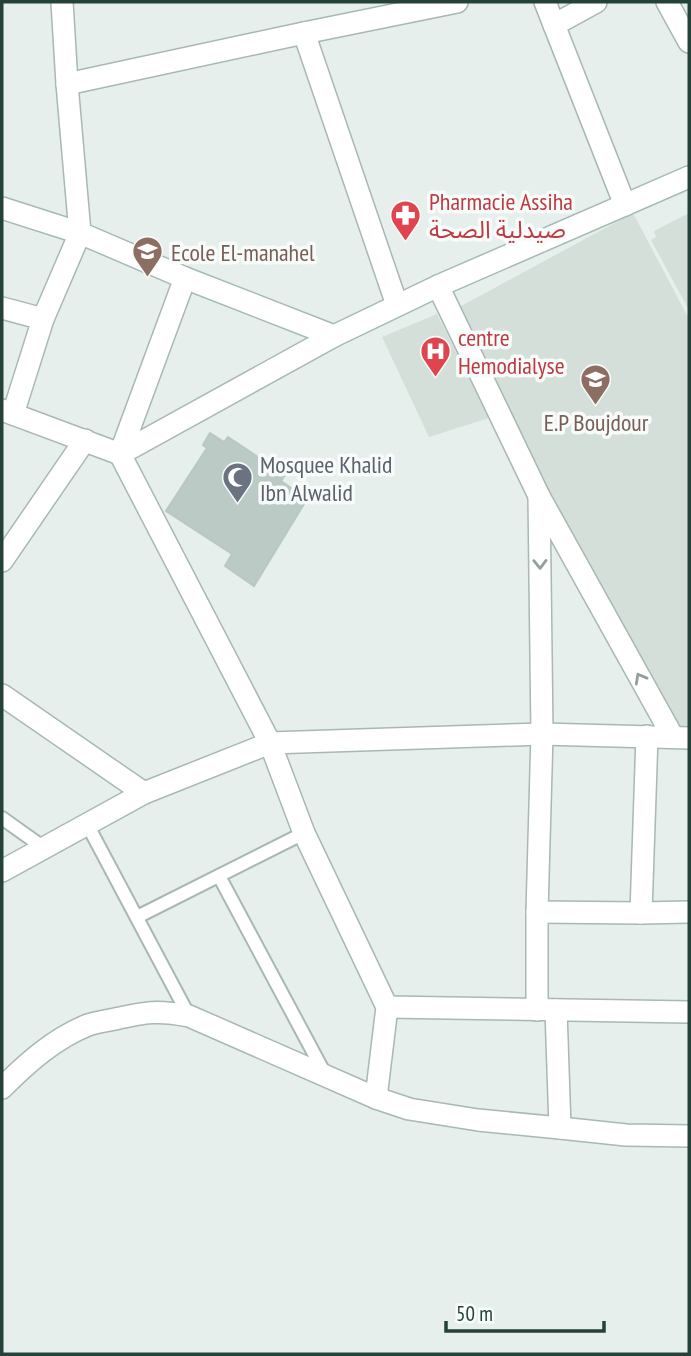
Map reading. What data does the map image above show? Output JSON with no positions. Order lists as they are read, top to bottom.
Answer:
{
  "places": {
    "pharmacy": ["Pharmacie Assiha صيدلية الصحة"],
    "school or university": ["Ecole El-manahel", "E.P Boujdour"],
    "hospital": ["centre Hemodialyse"],
    "mosque": ["Mosquee Khalid Ibn Alwalid"]
  },
  "scale_bar": "50 m"
}
